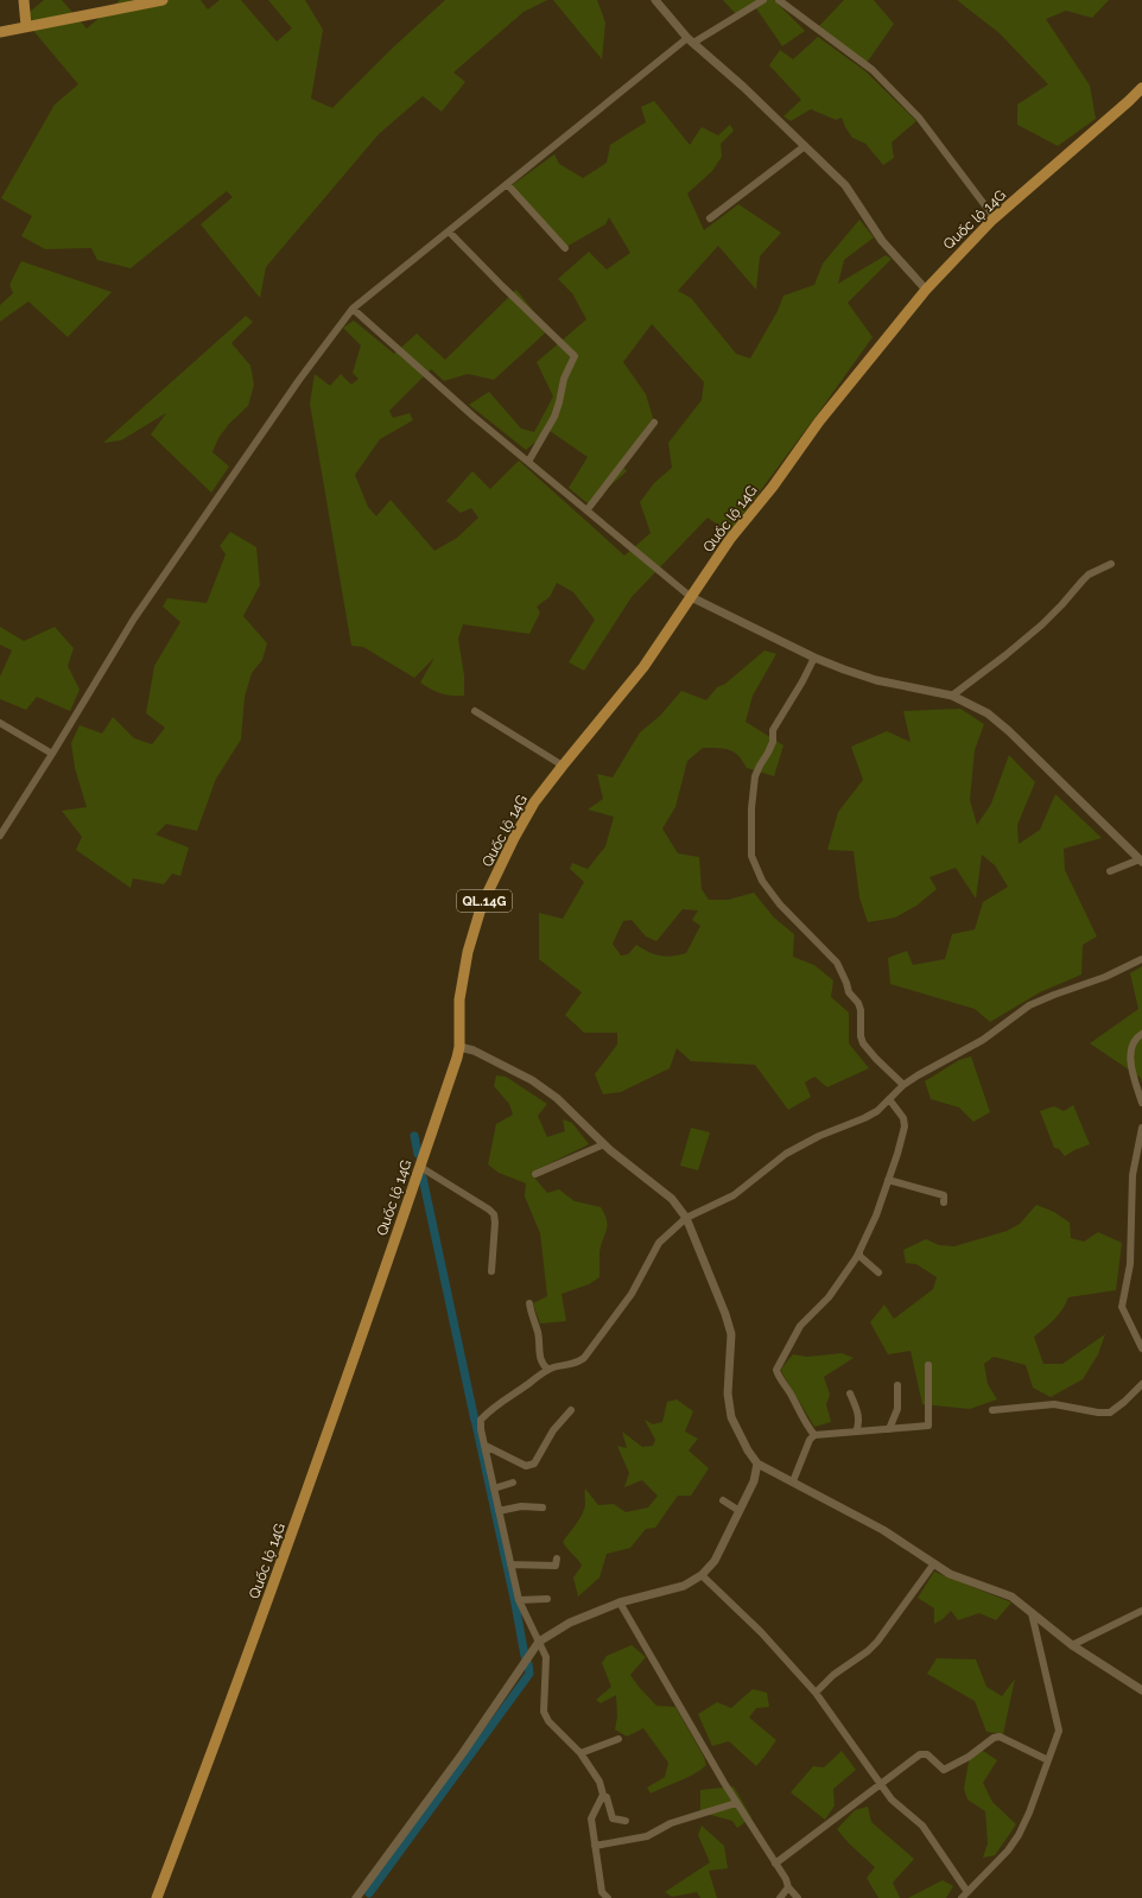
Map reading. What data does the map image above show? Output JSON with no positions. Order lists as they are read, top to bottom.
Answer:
{
  "streets": {
    "main road": ["Quốc lộ 14G", "QL.14G"]
  }
}
